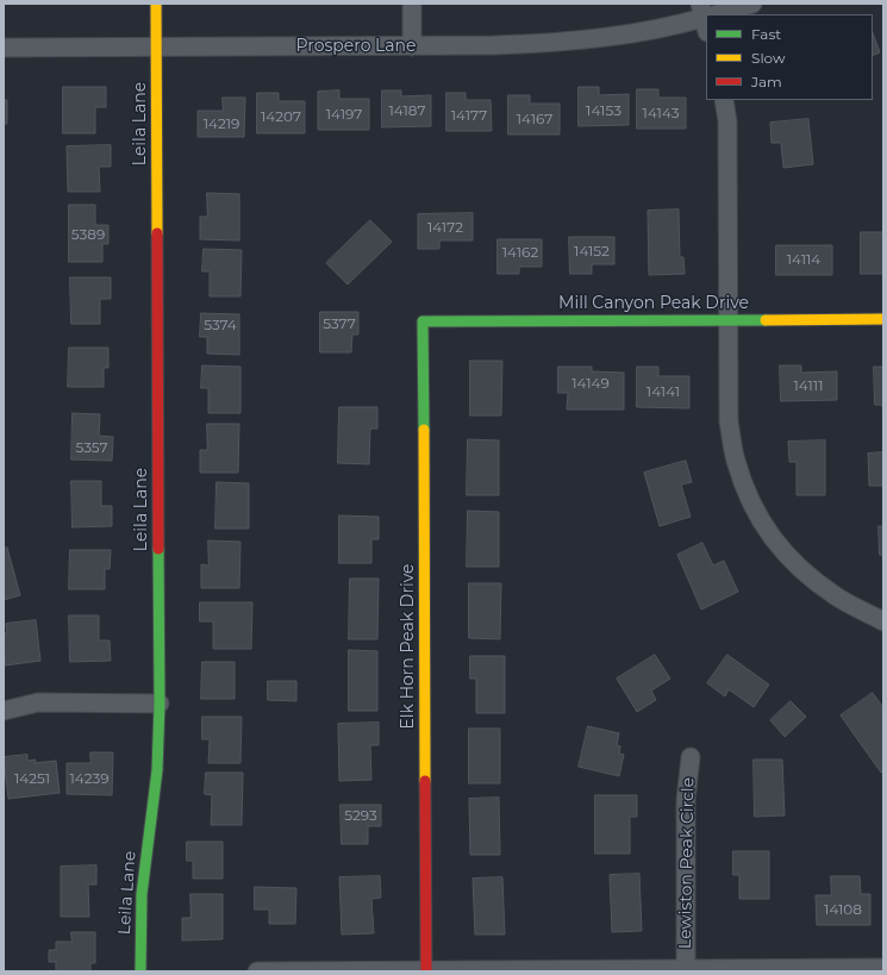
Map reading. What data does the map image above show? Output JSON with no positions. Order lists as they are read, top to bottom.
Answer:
{
  "streets": {
    "street": [
      "Prospero Lane",
      "Leila Lane",
      "Mill Canyon Peak Drive",
      "Elk Horn Peak Drive",
      "Lewiston Peak Circle"
    ]
  },
  "crossings": [
    ["Prospero Lane", "Leila Lane"],
    ["Mill Canyon Peak Drive", "Elk Horn Peak Drive"]
  ],
  "house_numbers": [
    "14187",
    "14153",
    "14143",
    "14197",
    "14177",
    "14207",
    "14167",
    "14219",
    "14172",
    "5389",
    "14152",
    "14162",
    "14114",
    "5377",
    "5374",
    "14149",
    "14111",
    "14141",
    "5357",
    "14251",
    "14239",
    "5293",
    "14108"
  ],
  "legend": ["Fast", "Slow", "Jam"]
}
